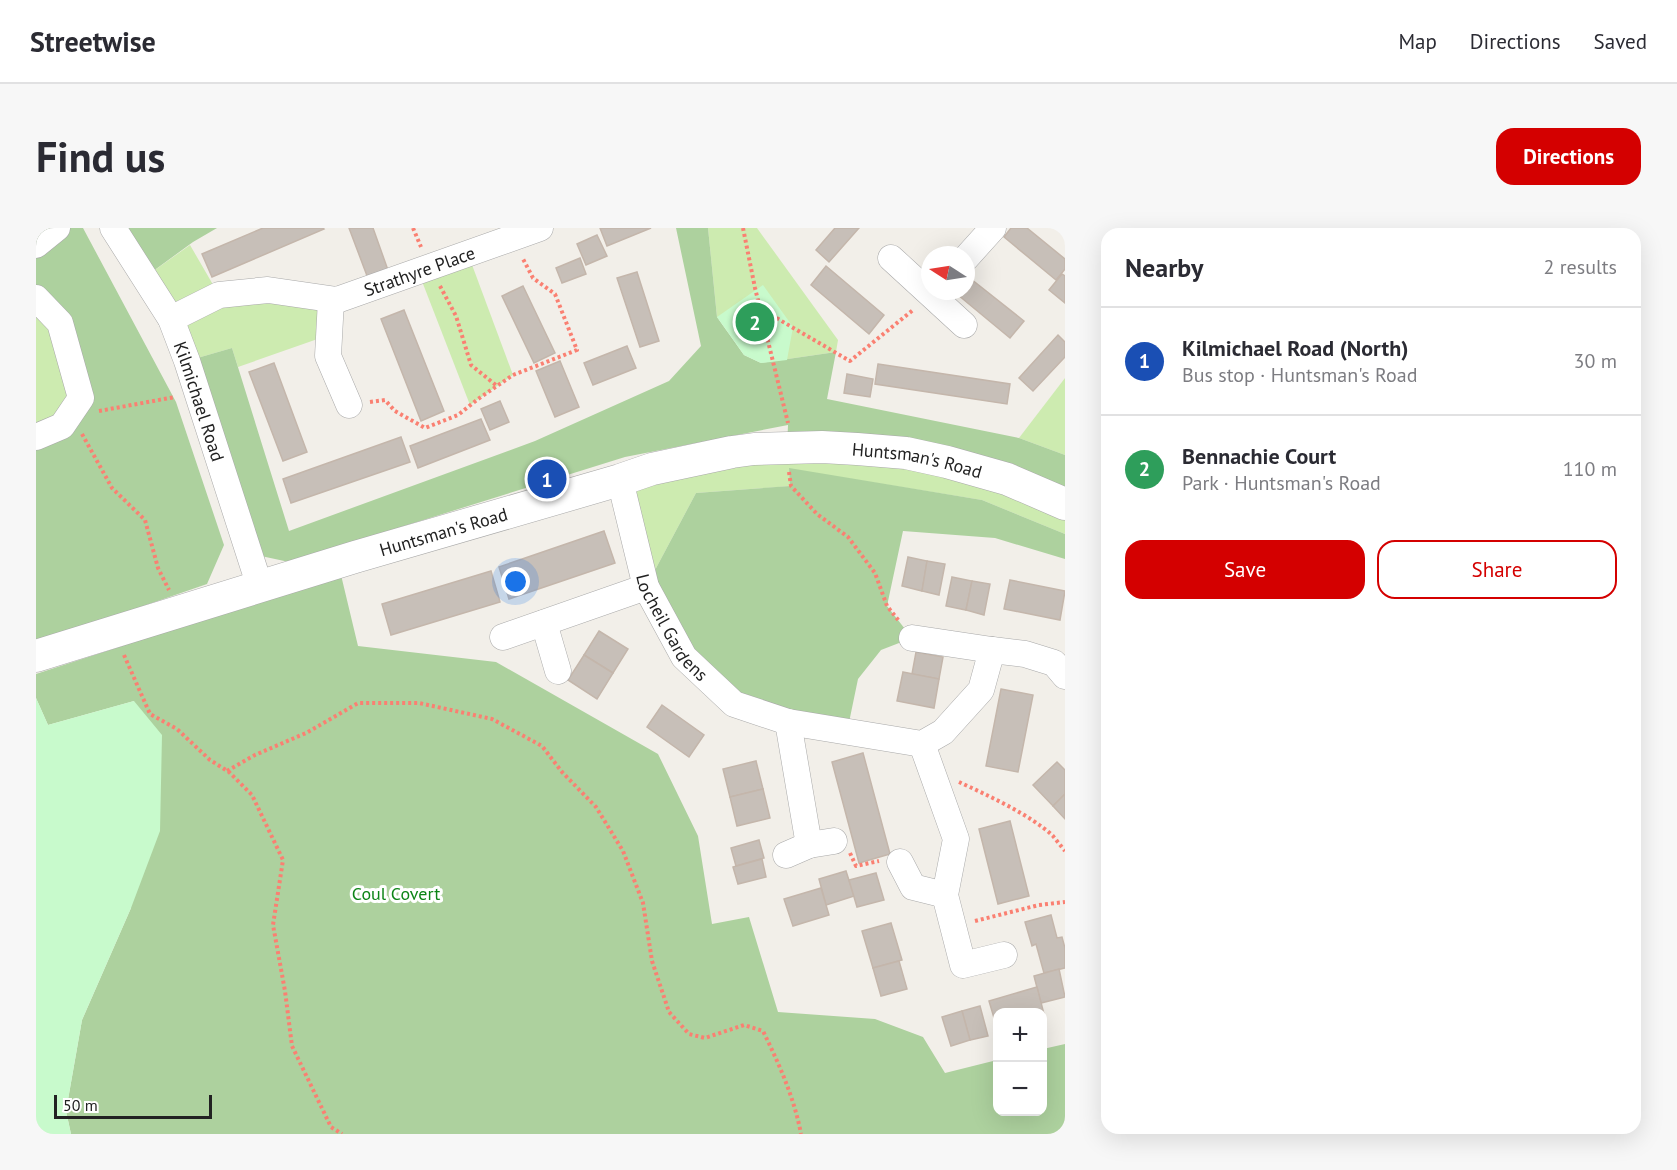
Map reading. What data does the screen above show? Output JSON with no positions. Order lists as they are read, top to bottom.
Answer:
{
  "streets": {
    "street": [
      "Strathyre Place",
      "Kilmichael Road",
      "Huntsman's Road",
      "Locheil Gardens"
    ]
  },
  "crossings": [
    ["Strathyre Place", "Kilmichael Road"],
    ["Kilmichael Road", "Huntsman's Road"],
    ["Huntsman's Road", "Locheil Gardens"]
  ],
  "parks": ["Coul Covert"],
  "scale_bar": "50 m",
  "north": "left",
  "page": {
    "header": "Streetwise",
    "nav": ["Map", "Directions", "Saved"],
    "buttons": [
      "Directions",
      ["Save", "Share"]
    ],
    "title": "Find us",
    "heading": ["Nearby", "2 results"],
    "pins": ["2", "1"],
    "list": [
      {
        "mark": "1",
        "name": "Kilmichael Road (North)",
        "note": "Bus stop · Huntsman's Road",
        "value": "30 m"
      },
      {
        "mark": "2",
        "name": "Bennachie Court",
        "note": "Park · Huntsman's Road",
        "value": "110 m"
      }
    ],
    "map_buttons": ["+", "−"],
    "scale": "50 m"
  }
}
